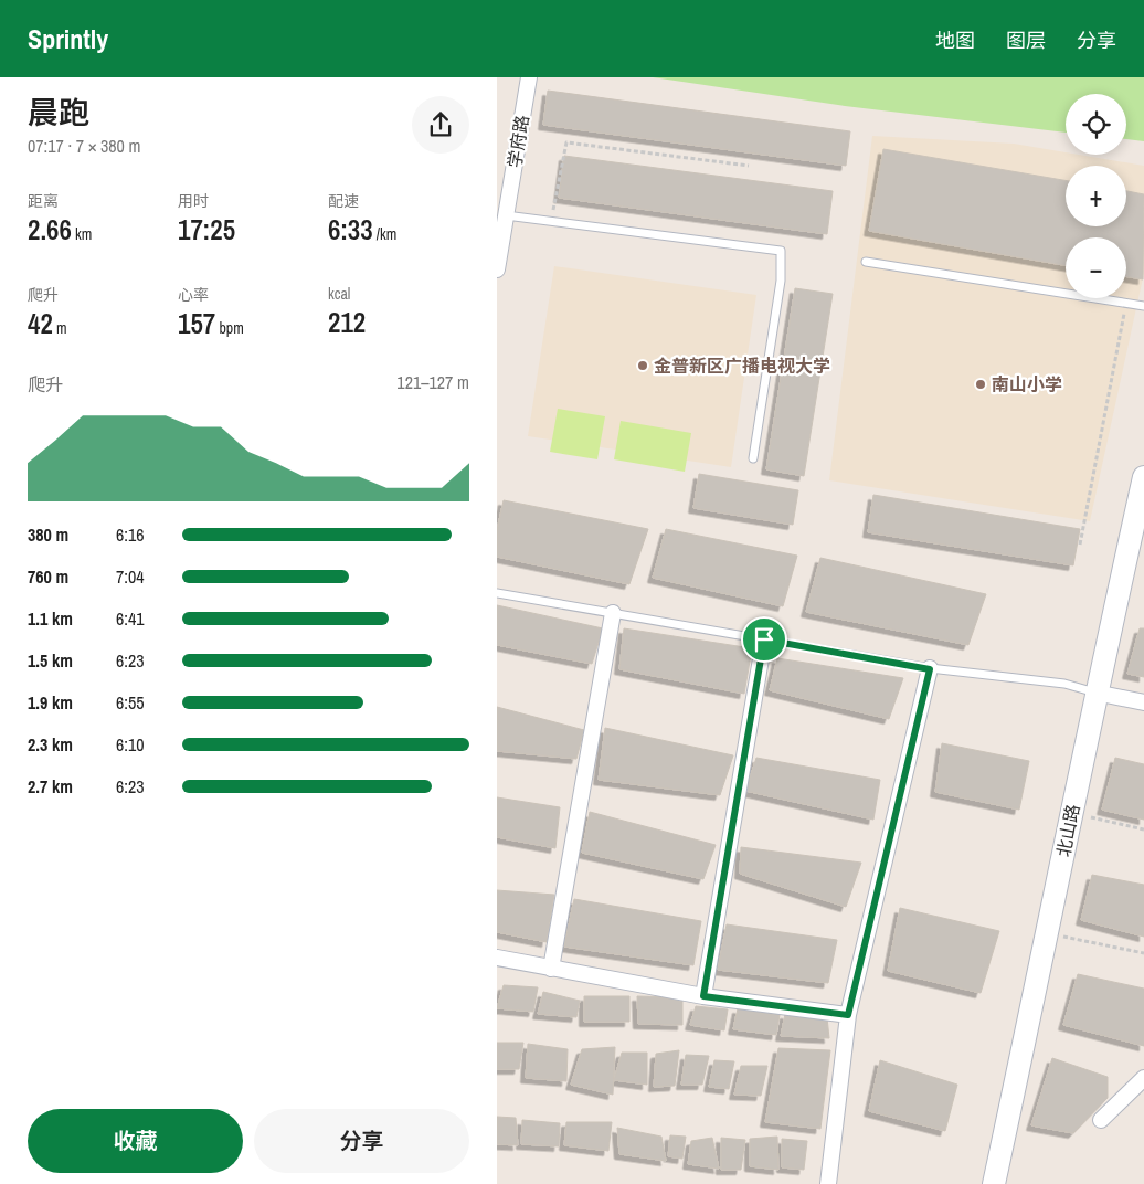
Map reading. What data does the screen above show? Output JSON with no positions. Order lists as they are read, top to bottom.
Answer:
{
  "streets": {
    "street": ["学府路", "北山路"]
  },
  "places": ["金普新区广播电视大学", "南山小学"],
  "page": {
    "header": "Sprintly",
    "nav": ["地图", "图层", "分享"],
    "heading": ["晨跑", "07:17 · 7 × 380 m"],
    "map_buttons": ["+", "−"],
    "stats": [
      ["距离", "2.66 km"],
      ["用时", "17:25"],
      ["配速", "6:33 /km"],
      ["爬升", "42 m"],
      ["心率", "157 bpm"],
      ["kcal", "212"]
    ],
    "chart": ["爬升", "121–127 m"],
    "list": [
      {
        "name": "380 m",
        "note": "6:16"
      },
      {
        "name": "760 m",
        "note": "7:04"
      },
      {
        "name": "1.1 km",
        "note": "6:41"
      },
      {
        "name": "1.5 km",
        "note": "6:23"
      },
      {
        "name": "1.9 km",
        "note": "6:55"
      },
      {
        "name": "2.3 km",
        "note": "6:10"
      },
      {
        "name": "2.7 km",
        "note": "6:23"
      }
    ],
    "buttons": ["收藏", "分享"]
  }
}
